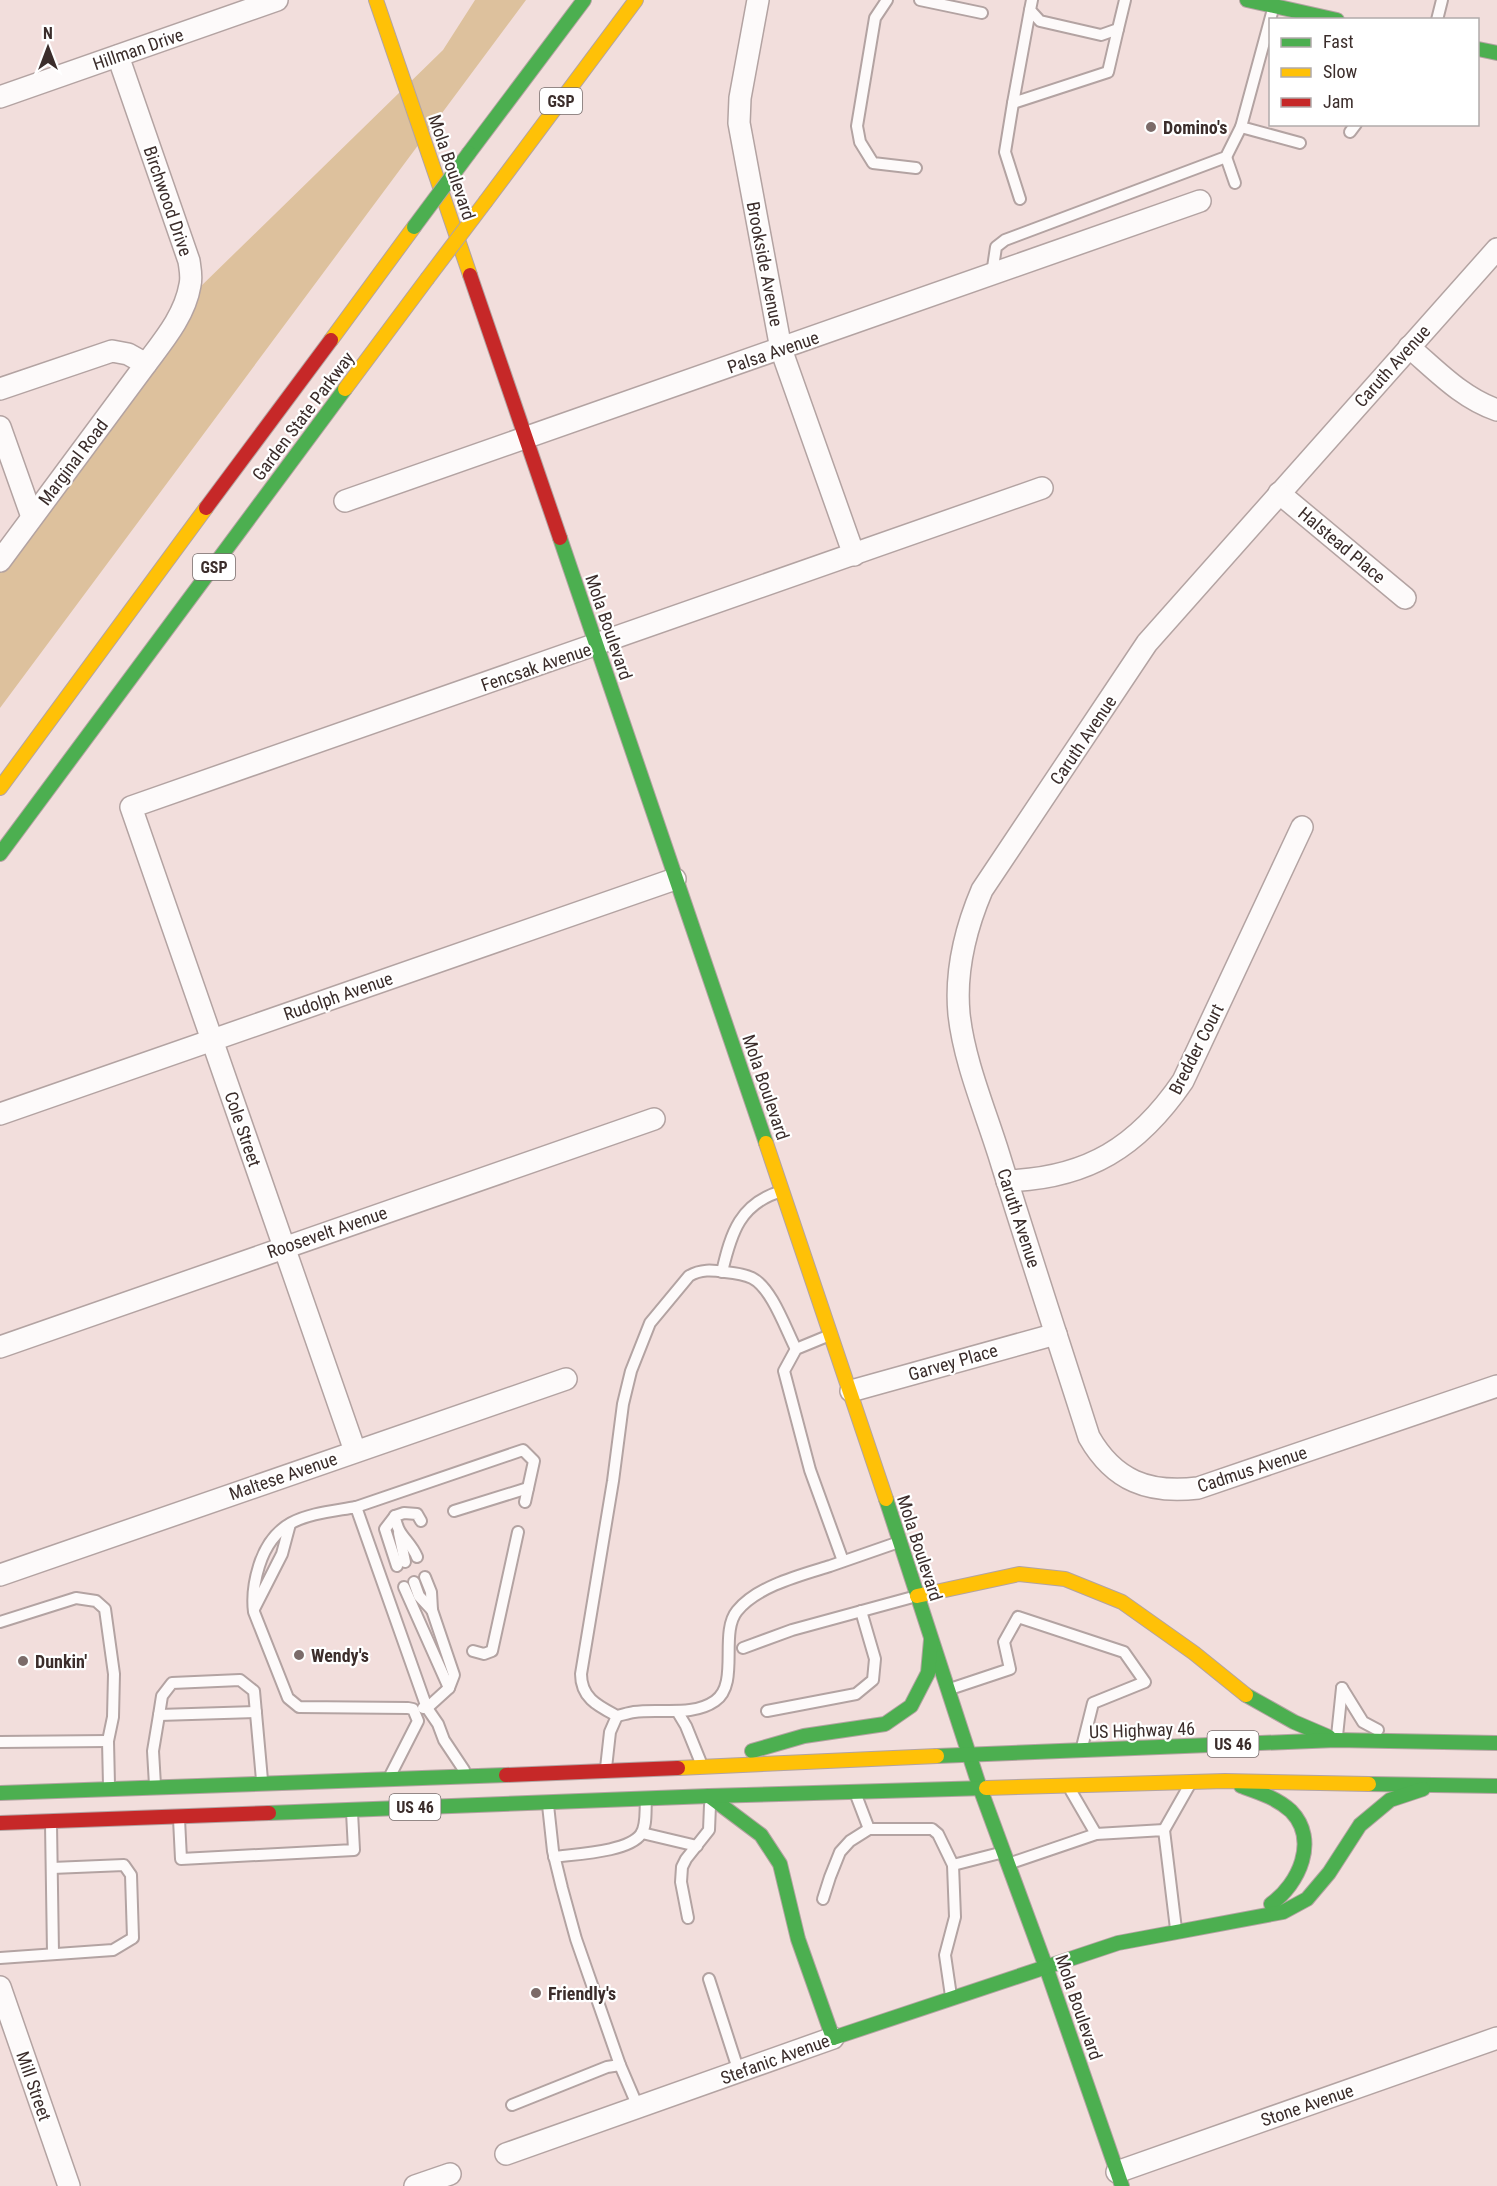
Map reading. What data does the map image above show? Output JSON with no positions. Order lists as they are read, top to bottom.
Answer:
{
  "streets": {
    "main road": [
      "GSP",
      "Mola Boulevard",
      "Garden State Parkway",
      "US Highway 46",
      "US 46",
      "Stefanic Avenue"
    ],
    "street": [
      "Hillman Drive",
      "Birchwood Drive",
      "Brookside Avenue",
      "Palsa Avenue",
      "Caruth Avenue",
      "Marginal Road",
      "Halstead Place",
      "Fencsak Avenue",
      "Rudolph Avenue",
      "Bredder Court",
      "Cole Street",
      "Roosevelt Avenue",
      "Garvey Place",
      "Cadmus Avenue",
      "Maltese Avenue",
      "Mill Street",
      "Stone Avenue"
    ]
  },
  "crossings": [
    ["Hillman Drive", "Birchwood Drive"],
    ["Mola Boulevard", "Palsa Avenue"],
    ["Mola Boulevard", "Fencsak Avenue"],
    ["Mola Boulevard", "Rudolph Avenue"],
    ["Mola Boulevard", "Garvey Place"],
    ["Mola Boulevard", "US Highway 46"],
    ["Mola Boulevard", "US 46"],
    ["Mola Boulevard", "Stefanic Avenue"],
    ["Mola Boulevard", "Stone Avenue"],
    ["Birchwood Drive", "Marginal Road"],
    ["Brookside Avenue", "Palsa Avenue"],
    ["Brookside Avenue", "Fencsak Avenue"],
    ["Caruth Avenue", "Halstead Place"],
    ["Caruth Avenue", "Bredder Court"],
    ["Caruth Avenue", "Garvey Place"],
    ["Caruth Avenue", "Cadmus Avenue"],
    ["Fencsak Avenue", "Cole Street"],
    ["Rudolph Avenue", "Cole Street"],
    ["Cole Street", "Roosevelt Avenue"],
    ["Cole Street", "Maltese Avenue"],
    ["Garvey Place", "Cadmus Avenue"],
    ["US Highway 46", "US 46"],
    ["US 46", "Stefanic Avenue"]
  ],
  "places": [
    "Domino's",
    "Wendy's",
    "Dunkin'",
    "Friendly's"
  ],
  "legend": ["Fast", "Slow", "Jam"],
  "north": "top"
}
